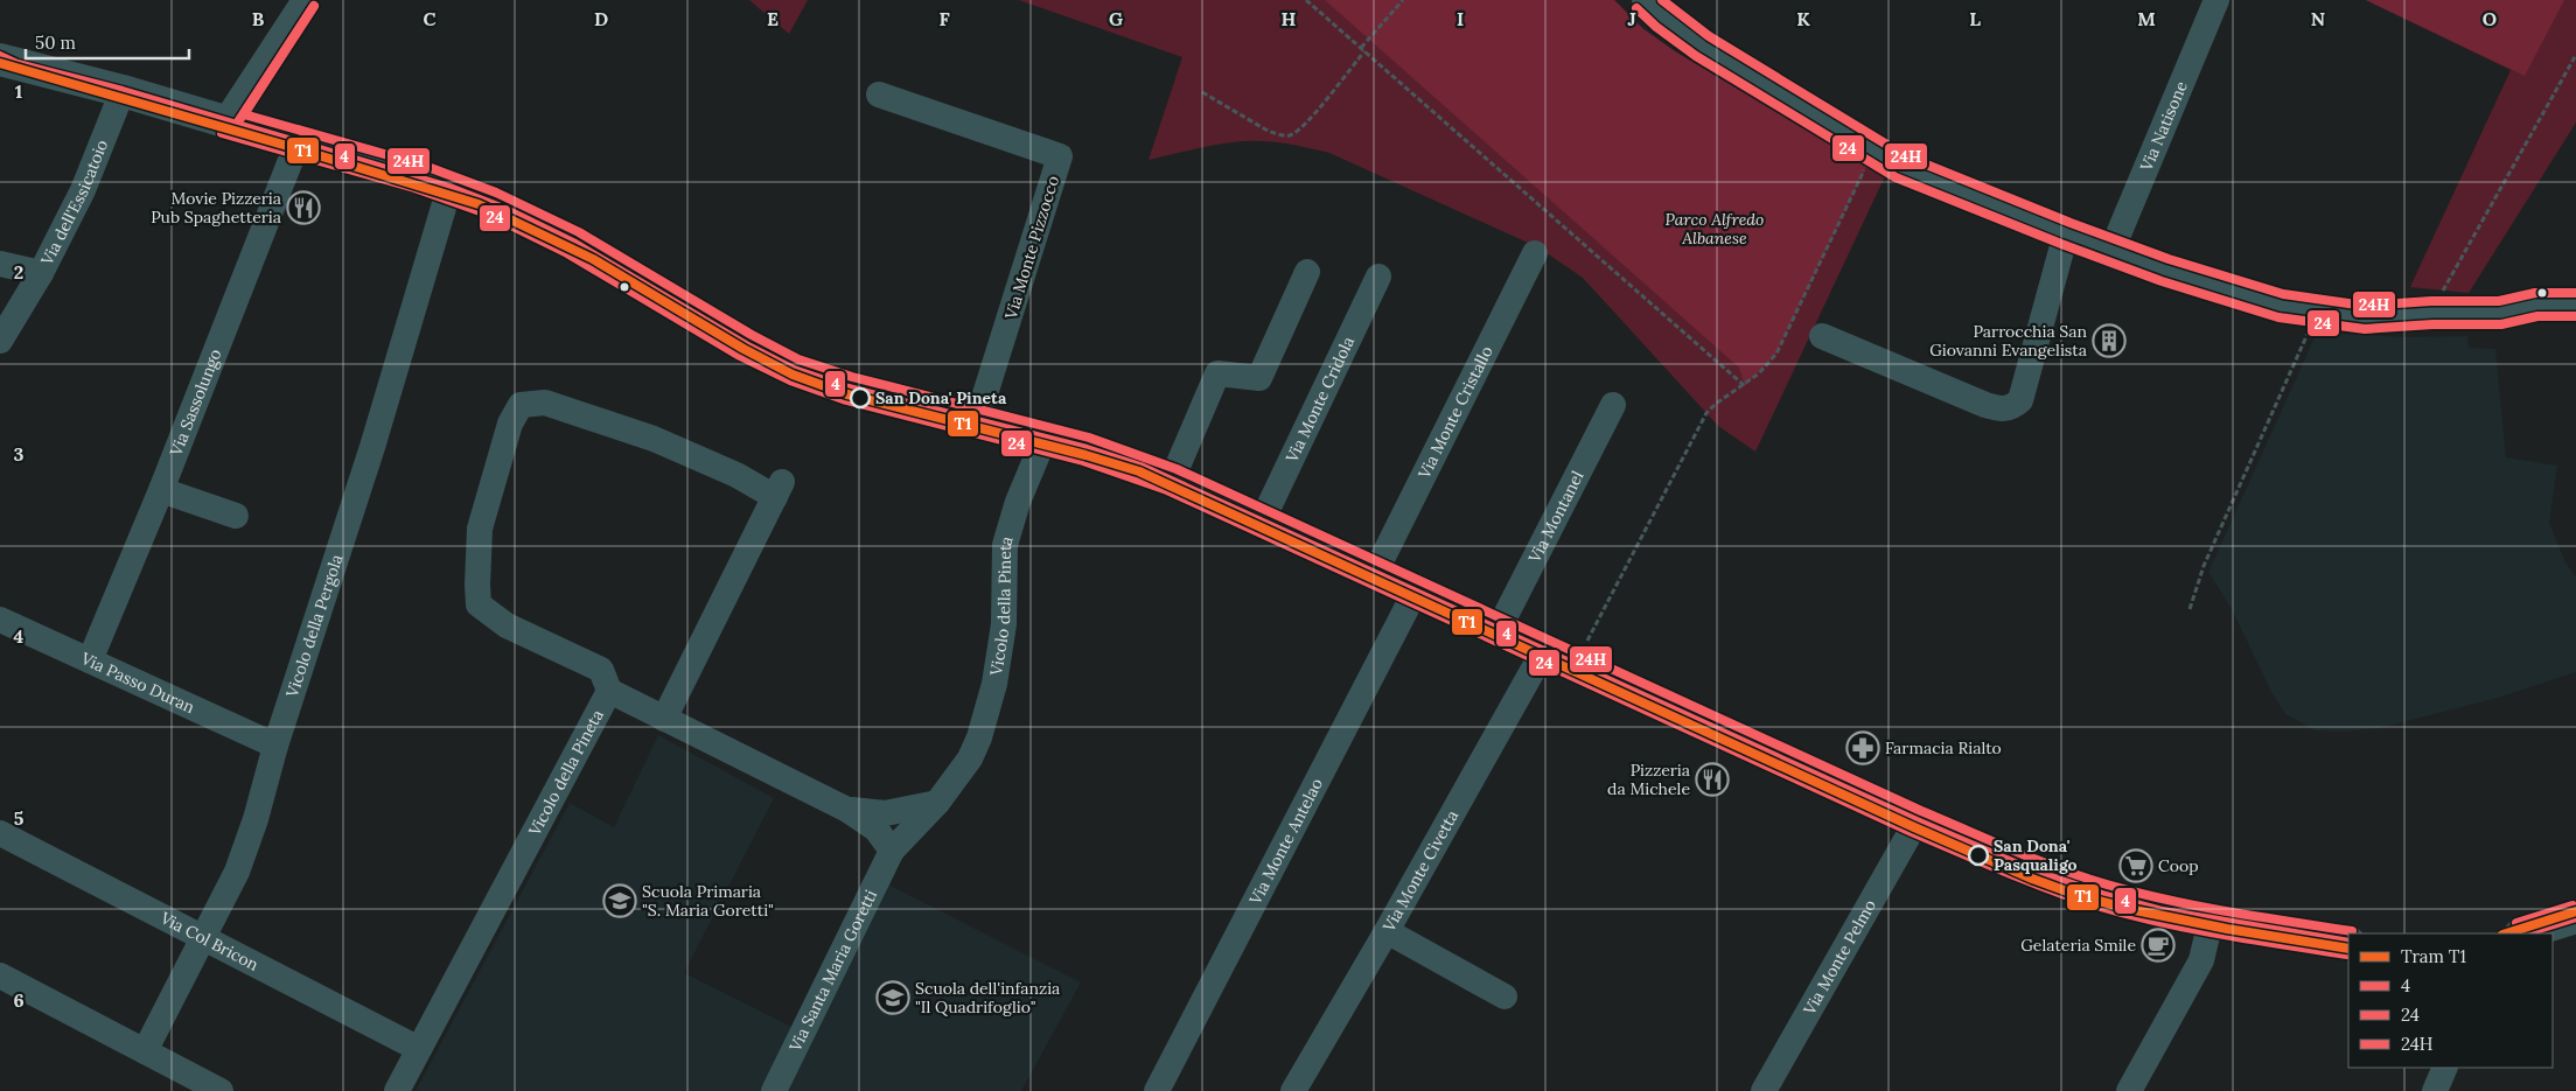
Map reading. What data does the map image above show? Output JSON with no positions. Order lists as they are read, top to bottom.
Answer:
{
  "streets": {
    "street": [
      "Via Natisone",
      "Via dell'Essicatoio",
      "Via Monte Pizzocco",
      "Via Monte Cridola",
      "Via Sassolungo",
      "Via Monte Cristallo",
      "Via Montanel",
      "Vicolo della Pineta",
      "Vicolo della Pergola",
      "Via Passo Duran",
      "Via Monte Antelao",
      "Via Monte Civetta",
      "Via Col Bricon",
      "Via Monte Pelmo",
      "Via Santa Maria Goretti"
    ]
  },
  "crossings": [
    ["Via Sassolungo", "Via Passo Duran"],
    ["Vicolo della Pineta", "Via Col Bricon"],
    ["Vicolo della Pineta", "Via Santa Maria Goretti"],
    ["Vicolo della Pergola", "Via Passo Duran"],
    ["Vicolo della Pergola", "Via Col Bricon"]
  ],
  "parks": ["Parco Alfredo Albanese"],
  "places": {
    "restaurant": ["Movie Pizzeria Pub Spaghetteria", "Pizzeria da Michele"],
    "building": ["Parrocchia San Giovanni Evangelista"],
    "other": ["San Dona' Pineta", "San Dona' Pasqualigo"],
    "pharmacy": ["Farmacia Rialto"],
    "supermarket": ["Coop"],
    "school or university": ["Scuola Primaria \"S. Maria Goretti\"", "Scuola dell'infanzia \"Il Quadrifoglio\""],
    "cafe": ["Gelateria Smile"]
  },
  "lines": [
    "transit line 24H",
    "transit line 24",
    "transit line 4",
    "tram line T1"
  ],
  "legend": [
    "Tram T1",
    "4",
    "24",
    "24H"
  ],
  "scale_bar": "50 m",
  "grid": {
    "columns": [
      "B",
      "C",
      "D",
      "E",
      "F",
      "G",
      "H",
      "I",
      "J",
      "K",
      "L",
      "M",
      "N",
      "O"
    ],
    "rows": [
      "1",
      "2",
      "3",
      "4",
      "5",
      "6"
    ]
  }
}
